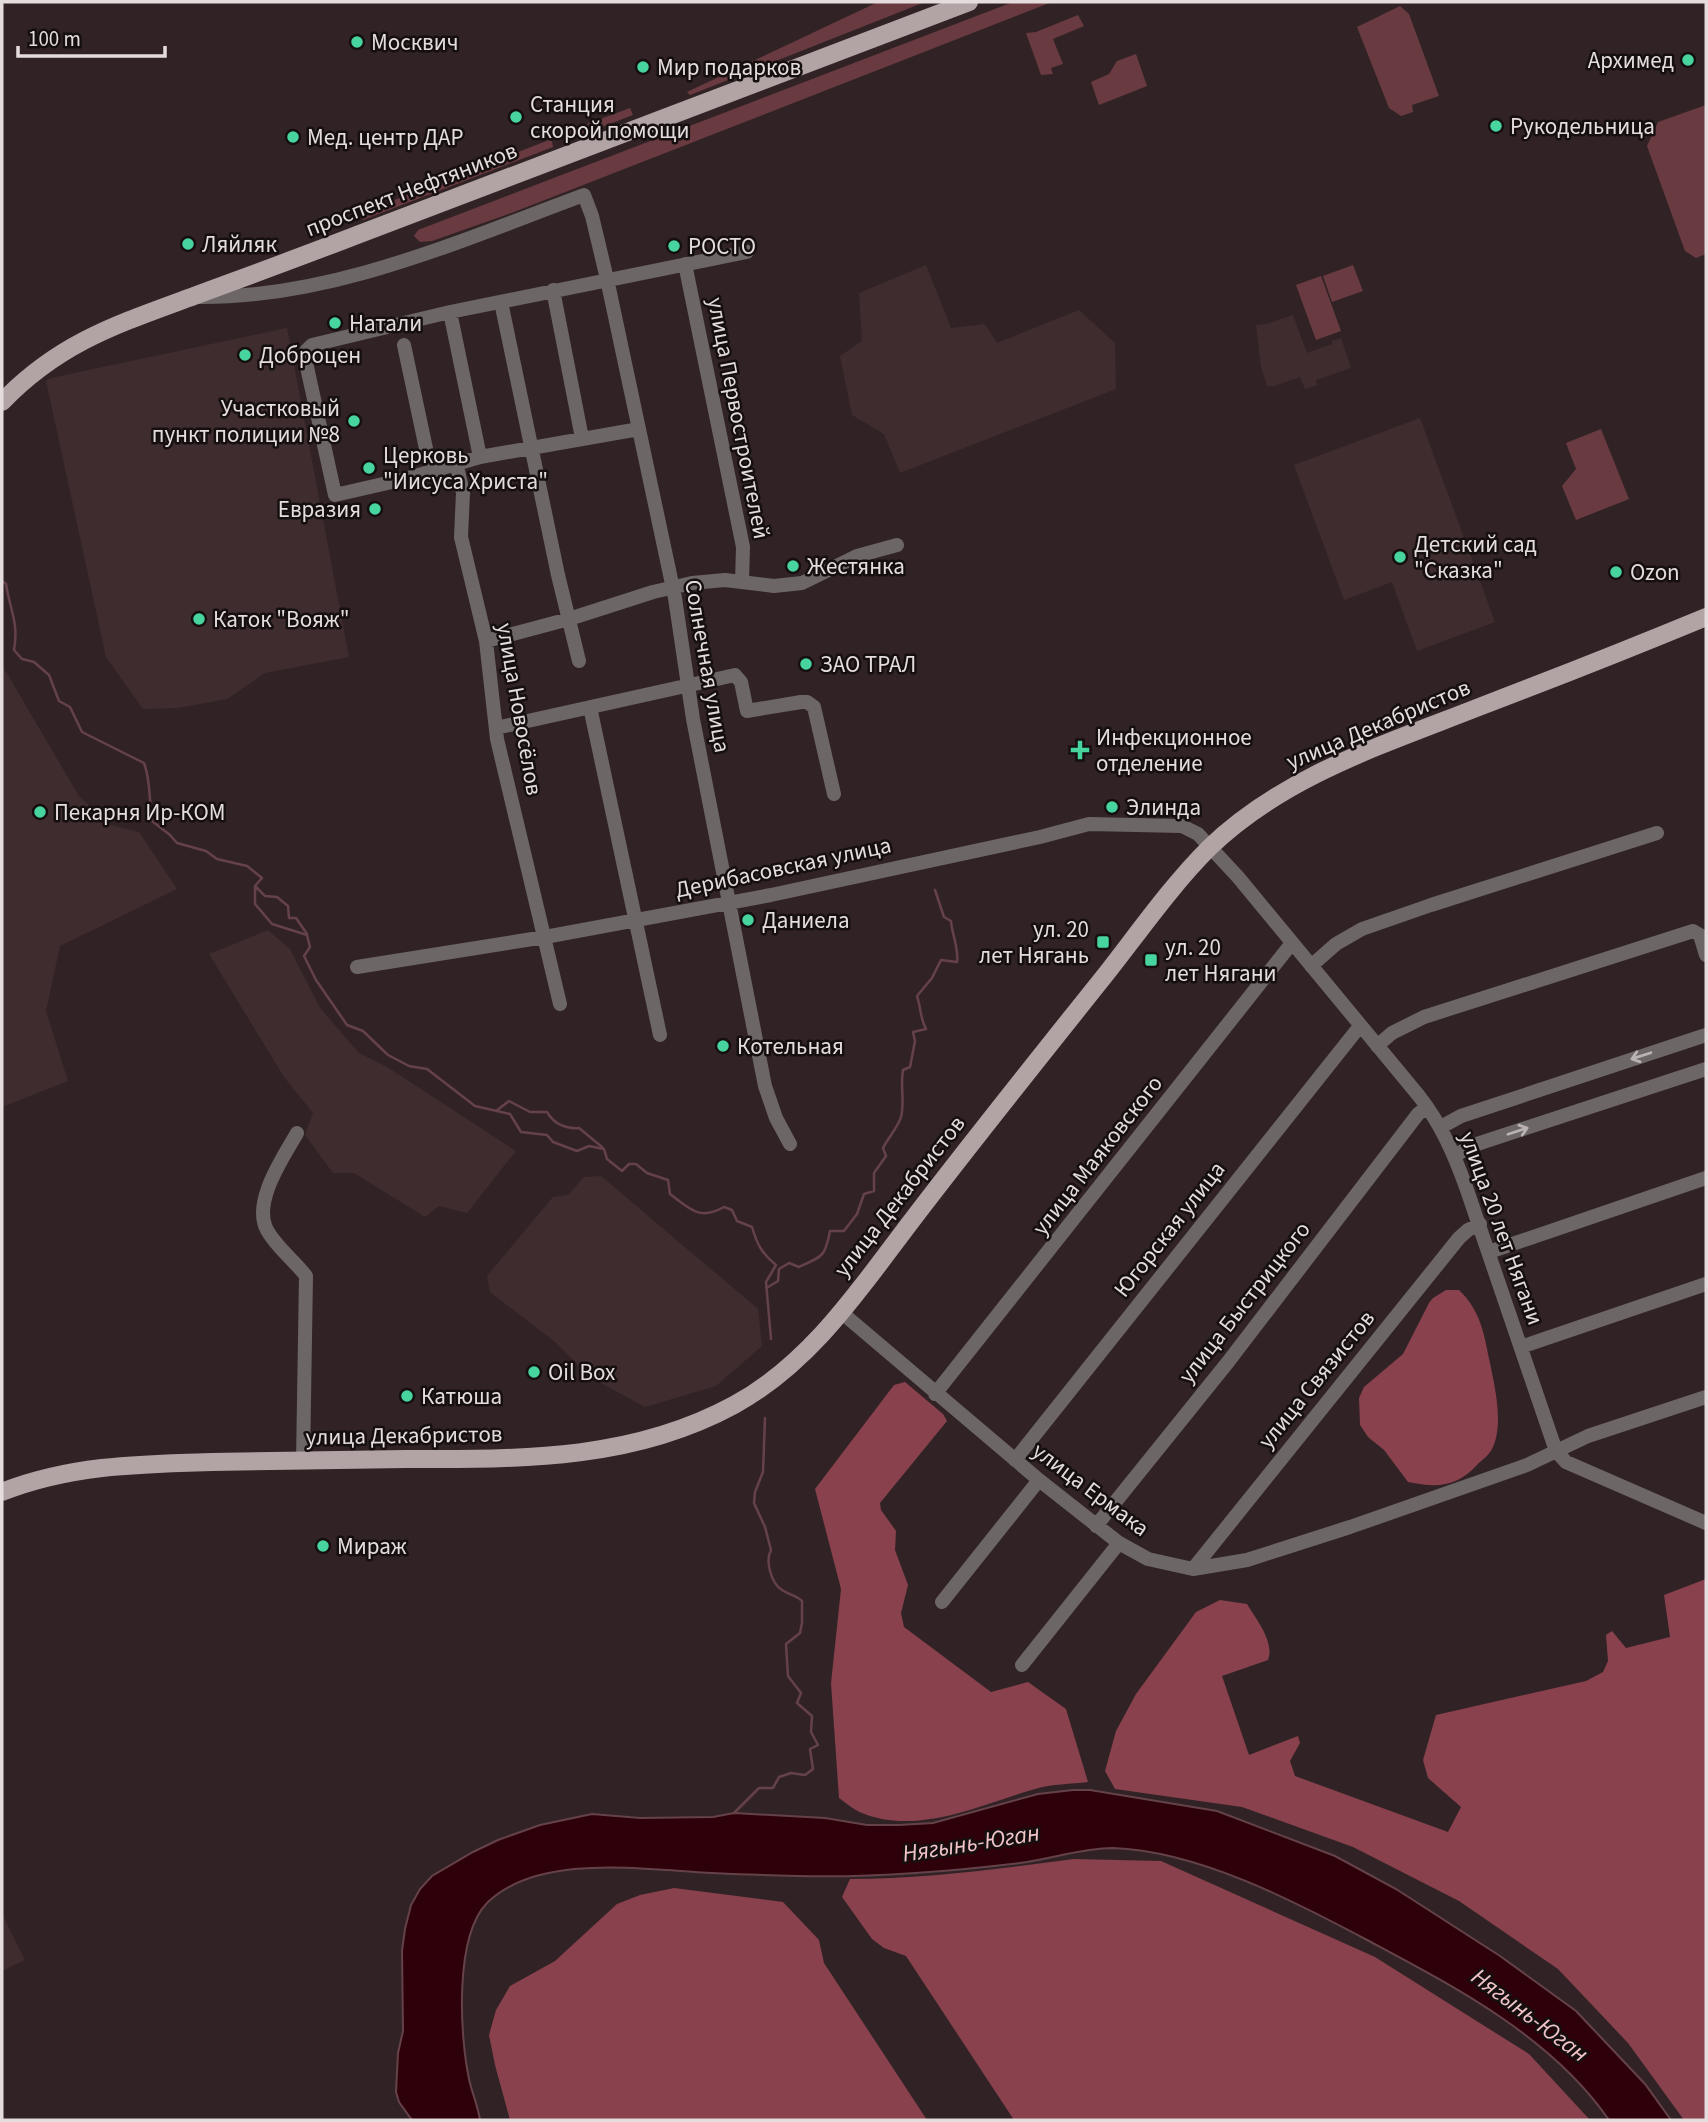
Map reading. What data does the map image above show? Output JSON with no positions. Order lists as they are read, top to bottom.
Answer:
{
  "streets": {
    "main road": ["проспект Нефтяников", "улица Декабристов"],
    "street": [
      "улица Первостроителей",
      "Солнечная улица",
      "улица Новосёлов",
      "Дерибасовская улица",
      "улица Маяковского",
      "улица 20 лет Нягани",
      "Югорская улица",
      "улица Быстрицкого",
      "улица Связистов",
      "улица Ермака"
    ]
  },
  "crossings": [
    ["Солнечная улица", "Дерибасовская улица"],
    ["улица Новосёлов", "Дерибасовская улица"],
    ["улица Декабристов", "Дерибасовская улица"],
    ["улица Декабристов", "улица 20 лет Нягани"],
    ["улица Декабристов", "улица Ермака"],
    ["Дерибасовская улица", "улица 20 лет Нягани"],
    ["улица Маяковского", "улица 20 лет Нягани"],
    ["улица Маяковского", "улица Ермака"],
    ["улица 20 лет Нягани", "Югорская улица"],
    ["улица 20 лет Нягани", "улица Быстрицкого"],
    ["улица 20 лет Нягани", "улица Связистов"],
    ["улица 20 лет Нягани", "улица Ермака"],
    ["Югорская улица", "улица Ермака"],
    ["улица Быстрицкого", "улица Ермака"],
    ["улица Связистов", "улица Ермака"]
  ],
  "water": ["Нягынь-Юган"],
  "places": {
    "other": [
      "Москвич",
      "Архимед",
      "Мир подарков",
      "Станция скорой помощи",
      "Рукодельница",
      "Мед. центр ДАР",
      "Ляйляк",
      "РОСТО",
      "Натали",
      "Доброцен",
      "Участковый пункт полиции №8",
      "Церковь \"Иисуса Христа\"",
      "Евразия",
      "Детский сад \"Сказка\"",
      "Жестянка",
      "Ozon",
      "Каток \"Вояж\"",
      "ЗАО ТРАЛ",
      "Элинда",
      "Пекарня Ир-КОМ",
      "Даниела",
      "Котельная",
      "Oil Box",
      "Катюша",
      "Мираж"
    ],
    "health": ["Инфекционное отделение"],
    "transit": ["ул. 20 лет Нягань", "ул. 20 лет Нягани"]
  },
  "scale_bar": "100 m"
}
